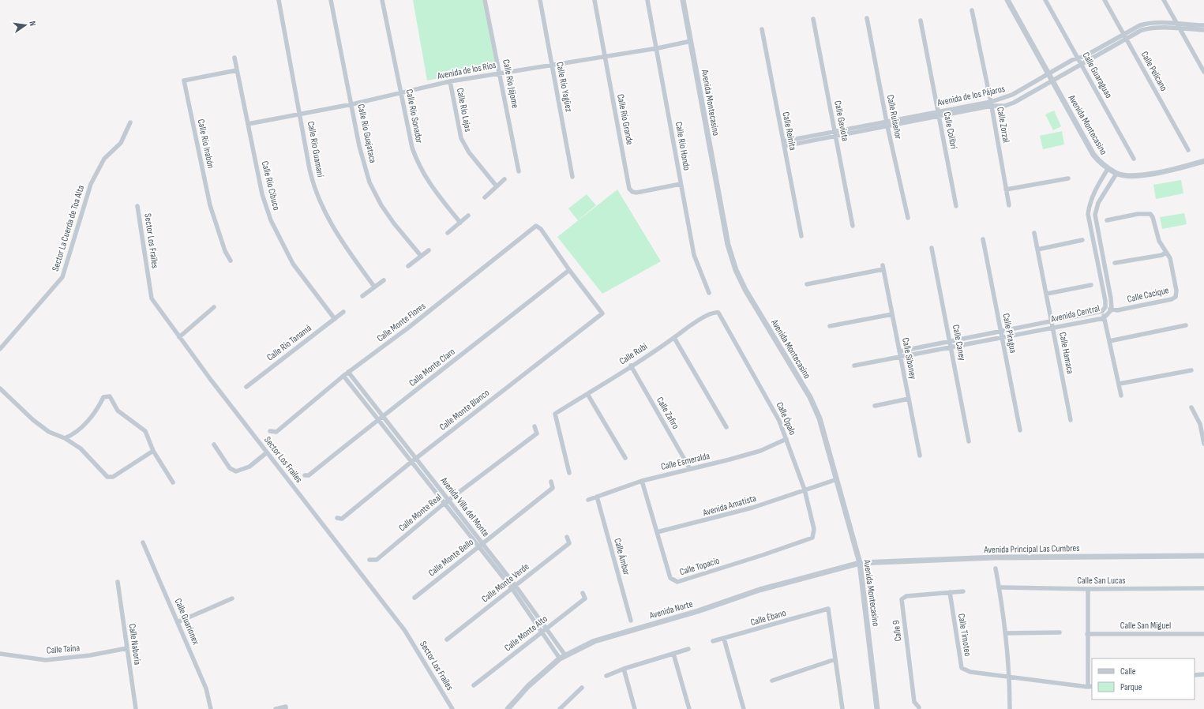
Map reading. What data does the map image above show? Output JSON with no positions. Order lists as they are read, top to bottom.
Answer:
{
  "streets": {
    "street": [
      "Avenida de los Ríos",
      "Calle Pelícano",
      "Calle Guaraguao",
      "Calle Río Jájome",
      "Calle Río Yagüez",
      "Avenida de los Pájaros",
      "Avenida Montecasino",
      "Calle Río Lajas",
      "Calle Río Sonador",
      "Calle Ruiseñor",
      "Calle Río Grande",
      "Calle Gaviota",
      "Calle Zorzal",
      "Calle Colibrí",
      "Calle Reinita",
      "Calle Río Guajataca",
      "Calle Río Inabón",
      "Calle Río Hondo",
      "Calle Río Guamaní",
      "Calle Río Cibuco",
      "Sector La Cuerda de Toa Alta",
      "Sector Los Frailes",
      "Calle Cacique",
      "Avenida Central",
      "Calle Monte Flores",
      "Calle Piragua",
      "Calle Río Tanamá",
      "Calle Caney",
      "Calle Hamaca",
      "Calle Rubí",
      "Calle Siboney",
      "Calle Monte Claro",
      "Calle Monte Blanco",
      "Calle Zafiro",
      "Calle Ópalo",
      "Calle Esmeralda",
      "Avenida Amatista",
      "Avenida Villa del Monte",
      "Calle Monte Real",
      "Avenida Principal Las Cumbres",
      "Calle Ámbar",
      "Calle Monte Bello",
      "Calle Topacio",
      "Calle San Lucas",
      "Calle Monte Verde",
      "Avenida Norte",
      "Calle Ébano",
      "Calle Guarionex",
      "Calle San Miguel",
      "Calle 9",
      "Calle Monte Alto",
      "Calle Timoteo",
      "Calle Naboria",
      "Calle Taína"
    ]
  },
  "crossings": [
    ["Avenida de los Ríos", "Calle Río Jájome"],
    ["Avenida de los Ríos", "Calle Río Yagüez"],
    ["Avenida de los Ríos", "Avenida Montecasino"],
    ["Avenida de los Ríos", "Calle Río Lajas"],
    ["Avenida de los Ríos", "Calle Río Sonador"],
    ["Avenida de los Ríos", "Calle Río Grande"],
    ["Avenida de los Ríos", "Calle Río Guajataca"],
    ["Avenida de los Ríos", "Calle Río Hondo"],
    ["Avenida de los Ríos", "Calle Río Guamaní"],
    ["Avenida de los Ríos", "Calle Río Cibuco"],
    ["Calle Pelícano", "Avenida de los Pájaros"],
    ["Calle Guaraguao", "Avenida de los Pájaros"],
    ["Avenida de los Pájaros", "Avenida Montecasino"],
    ["Avenida de los Pájaros", "Calle Ruiseñor"],
    ["Avenida de los Pájaros", "Calle Gaviota"],
    ["Avenida de los Pájaros", "Calle Zorzal"],
    ["Avenida de los Pájaros", "Calle Colibrí"],
    ["Avenida de los Pájaros", "Calle Reinita"],
    ["Avenida Montecasino", "Avenida Central"],
    ["Avenida Montecasino", "Avenida Amatista"],
    ["Avenida Montecasino", "Avenida Principal Las Cumbres"],
    ["Avenida Montecasino", "Avenida Norte"],
    ["Calle Río Grande", "Calle Río Hondo"],
    ["Calle Río Inabón", "Calle Río Cibuco"],
    ["Calle Río Cibuco", "Calle Río Tanamá"],
    ["Calle Cacique", "Avenida Central"],
    ["Avenida Central", "Calle Piragua"],
    ["Avenida Central", "Calle Caney"],
    ["Avenida Central", "Calle Hamaca"],
    ["Avenida Central", "Calle Siboney"],
    ["Calle Monte Flores", "Calle Monte Claro"],
    ["Calle Monte Flores", "Calle Monte Blanco"],
    ["Calle Monte Flores", "Avenida Villa del Monte"],
    ["Calle Rubí", "Calle Zafiro"],
    ["Calle Rubí", "Calle Ópalo"],
    ["Calle Monte Claro", "Calle Monte Blanco"],
    ["Calle Monte Claro", "Avenida Villa del Monte"],
    ["Calle Monte Blanco", "Avenida Villa del Monte"],
    ["Calle Zafiro", "Calle Esmeralda"],
    ["Calle Ópalo", "Calle Esmeralda"],
    ["Calle Ópalo", "Avenida Amatista"],
    ["Calle Ópalo", "Calle Topacio"],
    ["Calle Esmeralda", "Calle Ámbar"],
    ["Calle Esmeralda", "Calle Topacio"],
    ["Avenida Amatista", "Calle Topacio"],
    ["Avenida Villa del Monte", "Calle Monte Real"],
    ["Avenida Villa del Monte", "Calle Monte Bello"],
    ["Avenida Villa del Monte", "Calle Monte Verde"],
    ["Avenida Villa del Monte", "Avenida Norte"],
    ["Avenida Villa del Monte", "Calle Monte Alto"],
    ["Avenida Principal Las Cumbres", "Avenida Norte"],
    ["Calle 9", "Calle Timoteo"],
    ["Calle Naboria", "Calle Taína"]
  ],
  "legend": ["Calle", "Parque"],
  "north": "right"
}
